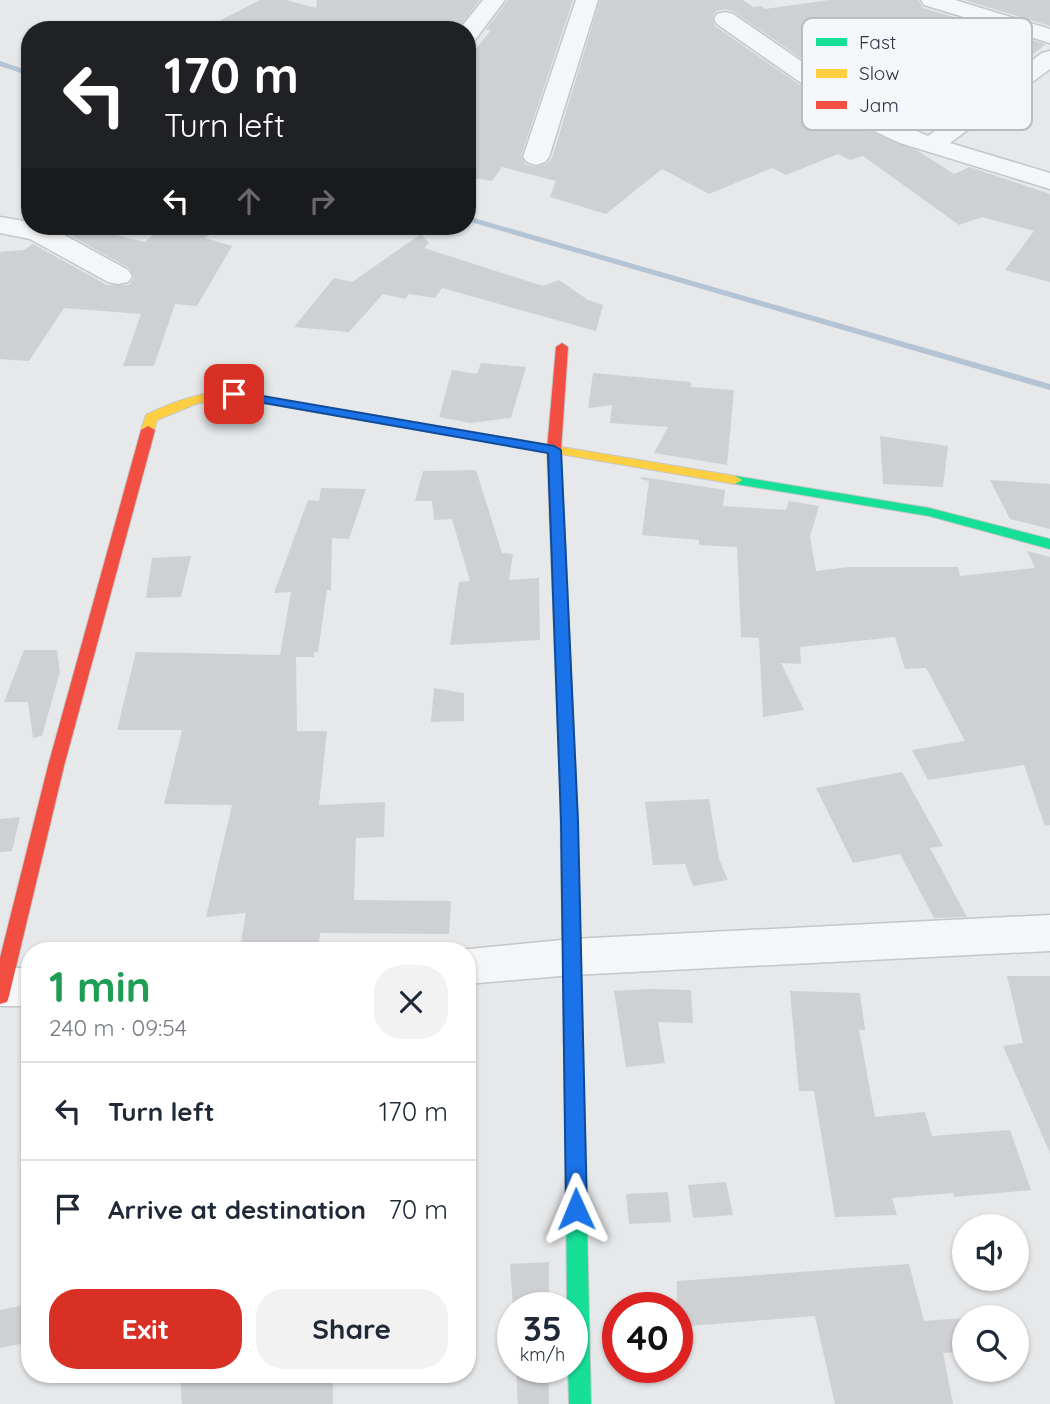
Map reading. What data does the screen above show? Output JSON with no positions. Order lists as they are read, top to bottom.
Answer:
{
  "legend": ["Fast", "Slow", "Jam"],
  "page": {
    "turn": ["170 m", "Turn left"],
    "heading": ["1 min", "240 m · 09:54"],
    "list": [
      {
        "name": "Turn left",
        "value": "170 m"
      },
      {
        "name": "Arrive at destination",
        "value": "70 m"
      }
    ],
    "buttons": ["Exit", "Share"],
    "speed": "35 km/h",
    "limit": "40"
  }
}
